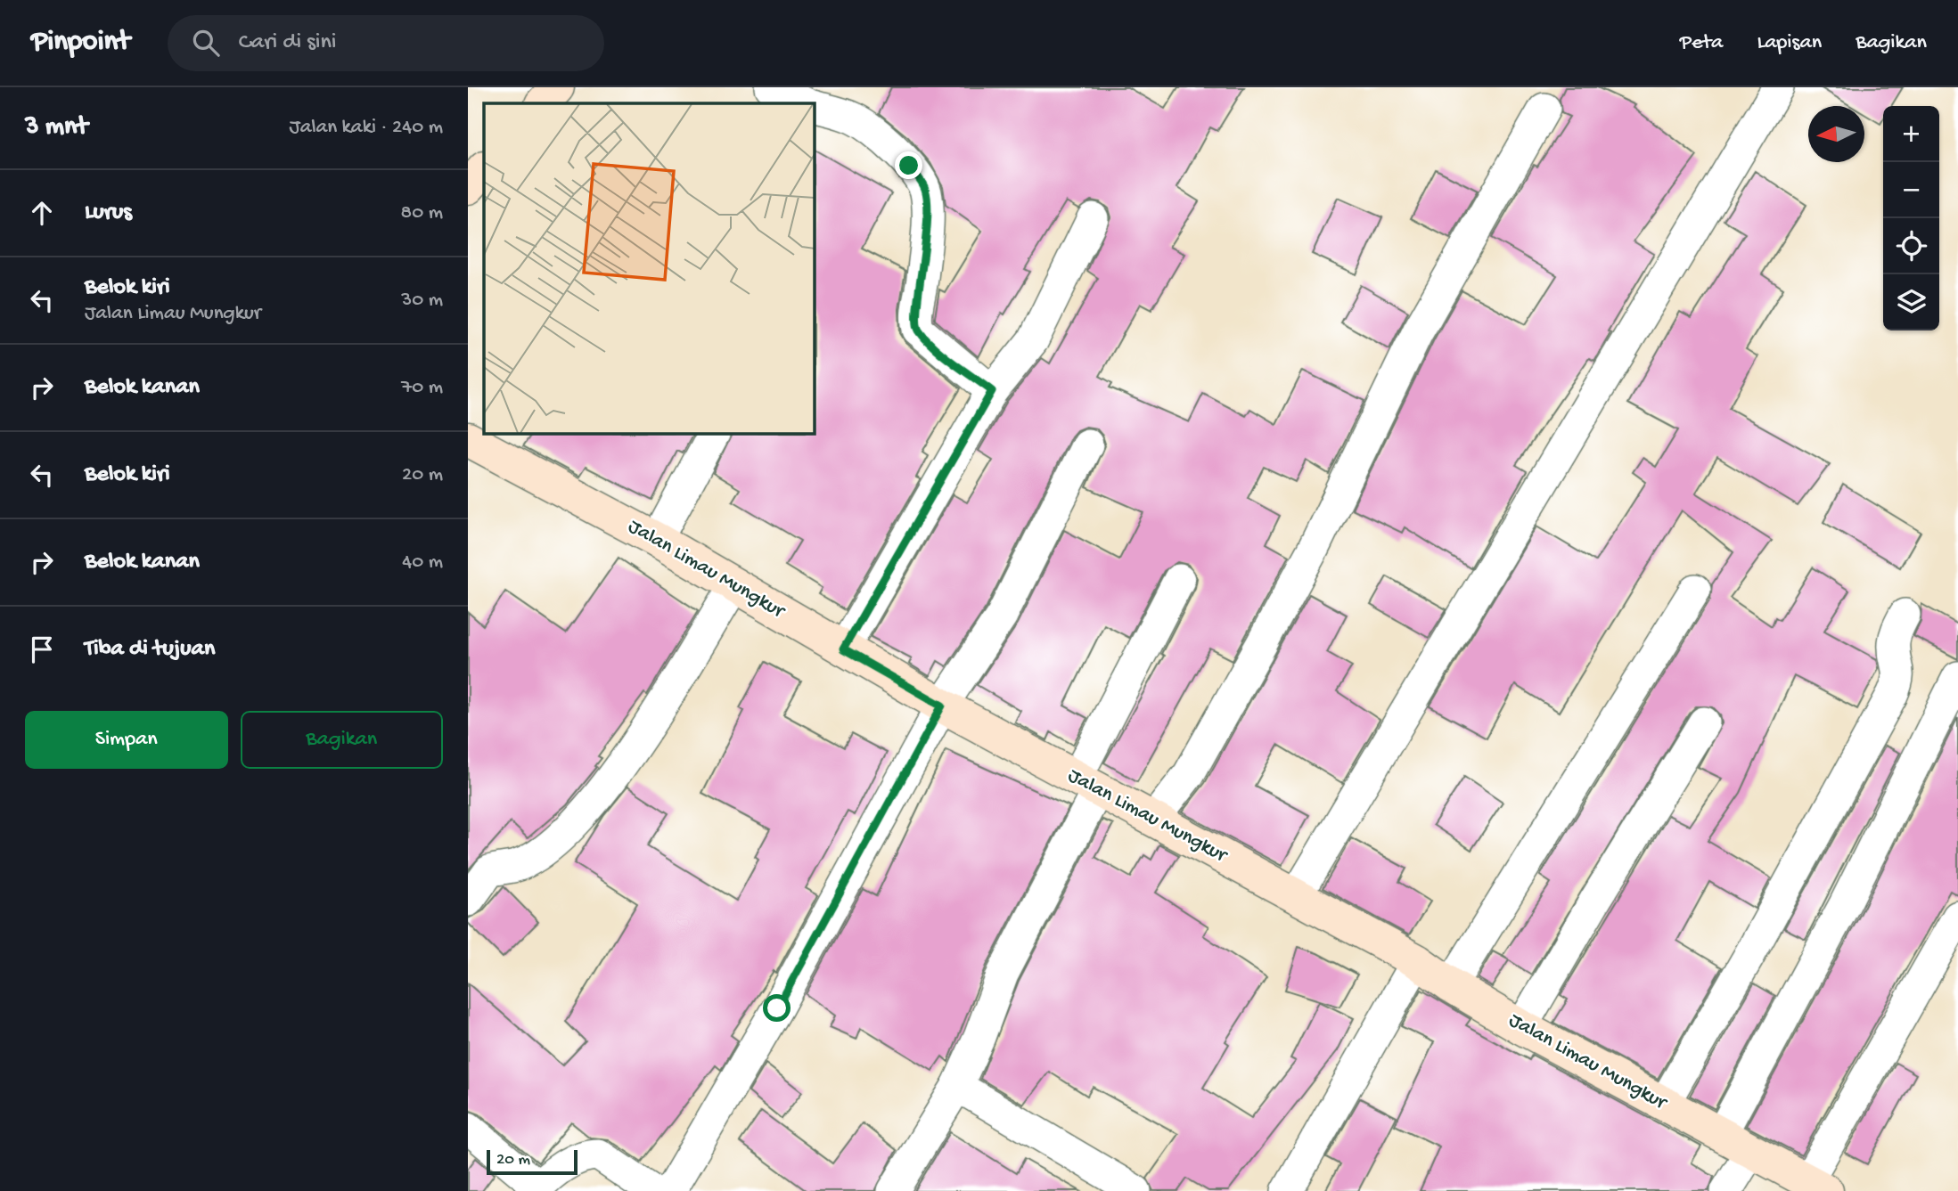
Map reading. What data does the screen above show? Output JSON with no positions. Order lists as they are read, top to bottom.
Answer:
{
  "streets": {
    "street": ["Jalan Limau Mungkur"]
  },
  "scale_bar": "20 m",
  "north": "left",
  "page": {
    "header": "Pinpoint",
    "search": "Cari di sini",
    "nav": ["Peta", "Lapisan", "Bagikan"],
    "heading": ["3 mnt", "Jalan kaki · 240 m"],
    "map_buttons": ["+", "−"],
    "list": [
      ["Lurus", "80 m"],
      ["Belok kiri", "Jalan Limau Mungkur", "30 m"],
      ["Belok kanan", "70 m"],
      ["Belok kiri", "20 m"],
      ["Belok kanan", "40 m"],
      "Tiba di tujuan"
    ],
    "buttons": ["Simpan", "Bagikan"],
    "scale": "20 m"
  }
}
